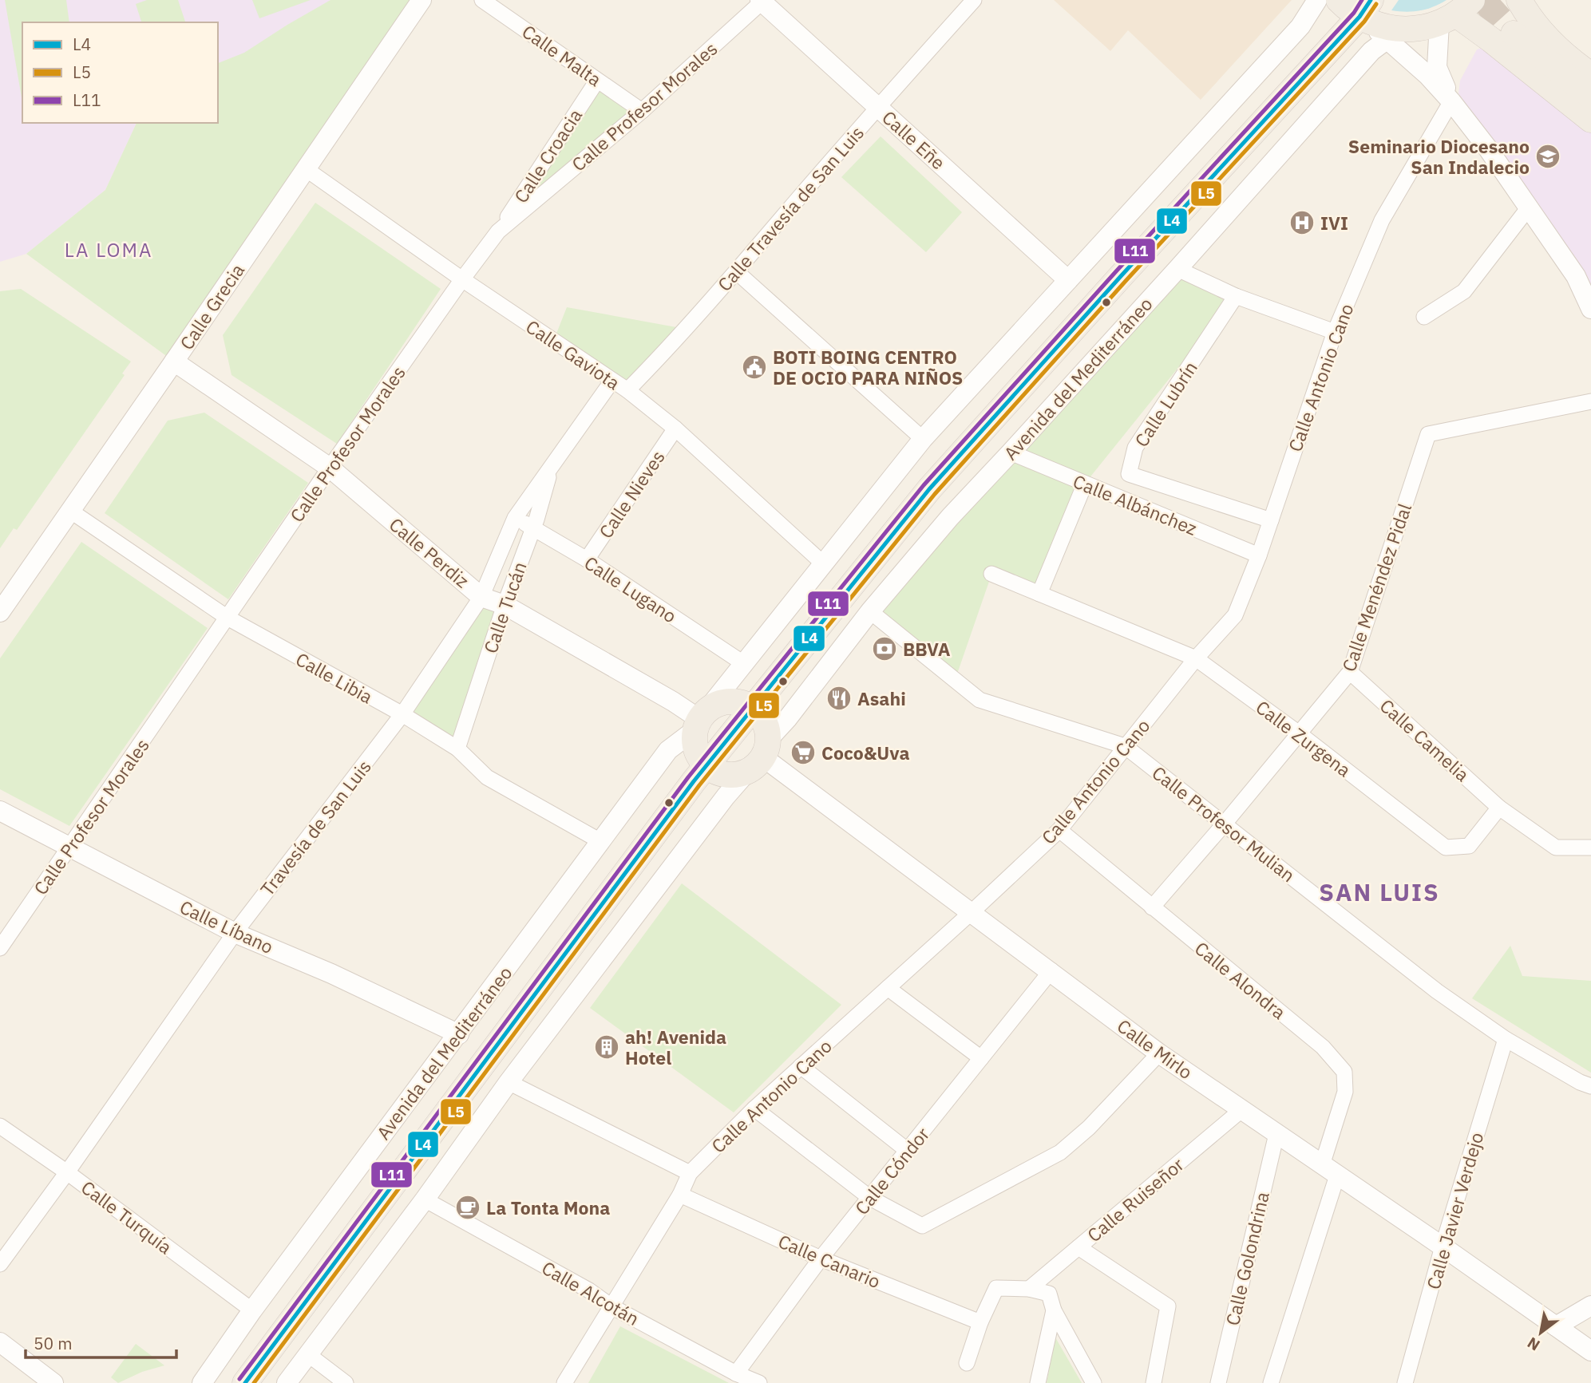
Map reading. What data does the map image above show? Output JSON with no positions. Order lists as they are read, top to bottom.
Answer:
{
  "streets": {
    "main road": ["Avenida del Mediterráneo"],
    "street": [
      "Calle Malta",
      "Calle Profesor Morales",
      "Calle Eñe",
      "Calle Croacia",
      "Calle Travesía de San Luis",
      "Calle Grecia",
      "Calle Gaviota",
      "Calle Antonio Cano",
      "Calle Lubrín",
      "Calle Nieves",
      "Calle Albánchez",
      "Calle Perdiz",
      "Calle Menéndez Pidal",
      "Calle Lugano",
      "Calle Tucán",
      "Calle Libia",
      "Calle Zurgena",
      "Calle Camelia",
      "Calle Profesor Mulian",
      "Travesía de San Luis",
      "Calle Líbano",
      "Calle Alondra",
      "Calle Mirlo",
      "Calle Cóndor",
      "Calle Ruiseñor",
      "Calle Javier Verdejo",
      "Calle Turquía",
      "Calle Golondrina",
      "Calle Canario",
      "Calle Alcotán"
    ]
  },
  "crossings": [
    ["Calle Malta", "Calle Profesor Morales"],
    ["Calle Malta", "Calle Croacia"],
    ["Calle Profesor Morales", "Calle Eñe"],
    ["Calle Profesor Morales", "Calle Croacia"],
    ["Calle Profesor Morales", "Calle Gaviota"],
    ["Calle Profesor Morales", "Calle Perdiz"],
    ["Calle Profesor Morales", "Calle Libia"],
    ["Calle Profesor Morales", "Calle Líbano"],
    ["Calle Eñe", "Calle Travesía de San Luis"],
    ["Calle Eñe", "Avenida del Mediterráneo"],
    ["Calle Travesía de San Luis", "Calle Gaviota"],
    ["Calle Grecia", "Calle Gaviota"],
    ["Calle Grecia", "Calle Perdiz"],
    ["Calle Grecia", "Calle Libia"],
    ["Calle Gaviota", "Avenida del Mediterráneo"],
    ["Calle Gaviota", "Calle Nieves"],
    ["Calle Gaviota", "Travesía de San Luis"],
    ["Calle Antonio Cano", "Calle Lubrín"],
    ["Calle Antonio Cano", "Calle Albánchez"],
    ["Calle Antonio Cano", "Calle Zurgena"],
    ["Calle Antonio Cano", "Calle Profesor Mulian"],
    ["Calle Antonio Cano", "Calle Alondra"],
    ["Calle Antonio Cano", "Calle Mirlo"],
    ["Calle Antonio Cano", "Calle Canario"],
    ["Calle Antonio Cano", "Calle Alcotán"],
    ["Avenida del Mediterráneo", "Calle Albánchez"],
    ["Avenida del Mediterráneo", "Calle Perdiz"],
    ["Avenida del Mediterráneo", "Calle Lugano"],
    ["Avenida del Mediterráneo", "Calle Libia"],
    ["Avenida del Mediterráneo", "Calle Profesor Mulian"],
    ["Avenida del Mediterráneo", "Calle Líbano"],
    ["Avenida del Mediterráneo", "Calle Mirlo"],
    ["Avenida del Mediterráneo", "Calle Turquía"],
    ["Avenida del Mediterráneo", "Calle Alcotán"],
    ["Calle Nieves", "Calle Lugano"],
    ["Calle Perdiz", "Calle Tucán"],
    ["Calle Perdiz", "Travesía de San Luis"],
    ["Calle Menéndez Pidal", "Calle Zurgena"],
    ["Calle Menéndez Pidal", "Calle Camelia"],
    ["Calle Menéndez Pidal", "Calle Profesor Mulian"],
    ["Calle Menéndez Pidal", "Calle Alondra"],
    ["Calle Lugano", "Calle Tucán"],
    ["Calle Lugano", "Travesía de San Luis"],
    ["Calle Tucán", "Calle Libia"],
    ["Calle Tucán", "Travesía de San Luis"],
    ["Calle Libia", "Travesía de San Luis"],
    ["Calle Zurgena", "Calle Camelia"],
    ["Calle Profesor Mulian", "Calle Javier Verdejo"],
    ["Travesía de San Luis", "Calle Líbano"],
    ["Travesía de San Luis", "Calle Turquía"],
    ["Calle Alondra", "Calle Mirlo"],
    ["Calle Mirlo", "Calle Cóndor"],
    ["Calle Mirlo", "Calle Ruiseñor"],
    ["Calle Mirlo", "Calle Javier Verdejo"],
    ["Calle Mirlo", "Calle Golondrina"],
    ["Calle Cóndor", "Calle Canario"],
    ["Calle Cóndor", "Calle Alcotán"]
  ],
  "districts": ["LA LOMA", "SAN LUIS"],
  "places": {
    "school or university": ["Seminario Diocesano San Indalecio"],
    "hospital": ["IVI"],
    "public building": ["BOTI BOING CENTRO DE OCIO PARA NIÑOS"],
    "bank": ["BBVA"],
    "restaurant": ["Asahi"],
    "supermarket": ["Coco&Uva"],
    "building": ["ah! Avenida Hotel"],
    "cafe": ["La Tonta Mona"]
  },
  "lines": ["transit line L4", "transit line L11", "transit line L5"],
  "legend": ["L4", "L5", "L11"],
  "scale_bar": "50 m",
  "north": "bottom left"
}
